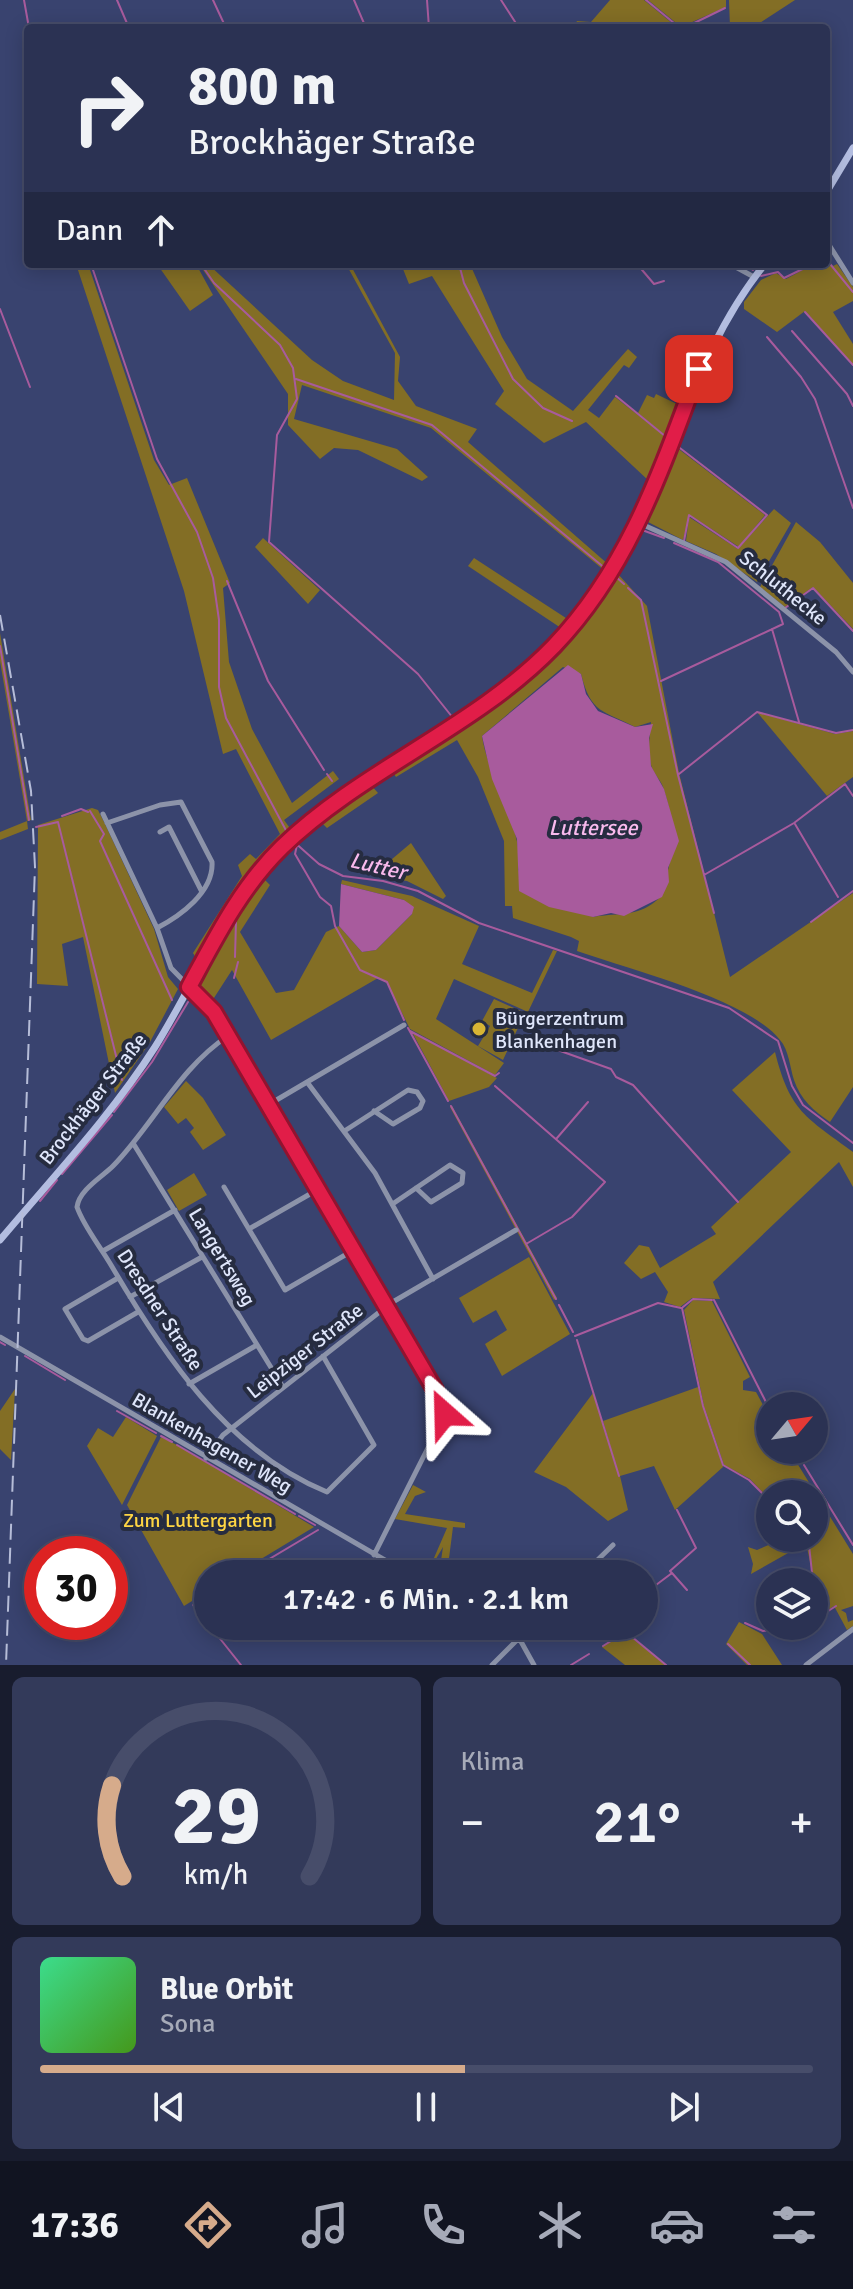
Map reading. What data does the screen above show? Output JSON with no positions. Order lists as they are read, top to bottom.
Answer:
{
  "streets": {
    "main road": ["Brockhäger Straße"],
    "street": [
      "Schluthecke",
      "Langertsweg",
      "Dresdner Straße",
      "Leipziger Straße",
      "Blankenhagener Weg"
    ]
  },
  "crossings": [
    ["Schluthecke", "Brockhäger Straße"],
    ["Langertsweg", "Dresdner Straße"],
    ["Langertsweg", "Leipziger Straße"],
    ["Dresdner Straße", "Leipziger Straße"],
    ["Leipziger Straße", "Blankenhagener Weg"]
  ],
  "water": ["Luttersee", "Lutter"],
  "parks": ["Zum Luttergarten"],
  "places": ["Bürgerzentrum Blankenhagen"],
  "north": "top right",
  "page": {
    "turn": ["800 m", "Brockhäger Straße"],
    "then": "Dann",
    "limit": "30",
    "trip": "17:42 · 6 Min. · 2.1 km",
    "tile": "Klima",
    "heat": ["−", "21°", "+"],
    "song": ["Blue Orbit", "Sona"],
    "tabs": "17:36",
    "gauge": ["29", "km/h"]
  }
}
